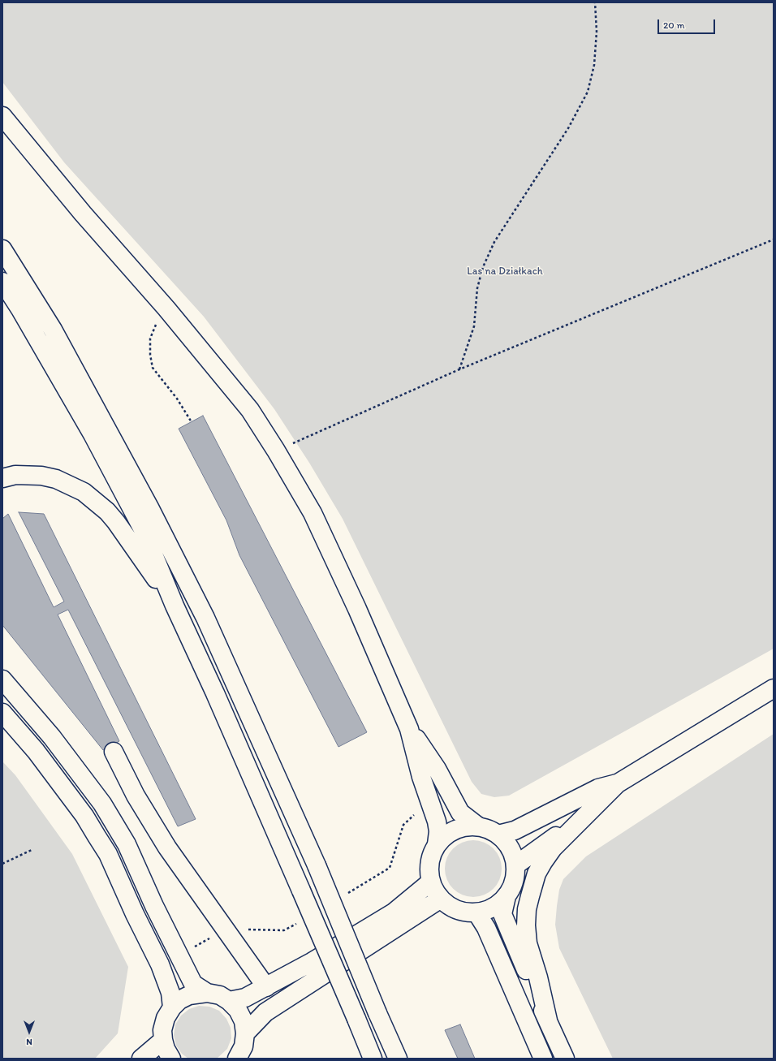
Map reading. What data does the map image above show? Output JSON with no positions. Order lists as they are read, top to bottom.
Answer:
{
  "parks": ["Las na Działkach"],
  "scale_bar": "20 m",
  "north": "bottom"
}
